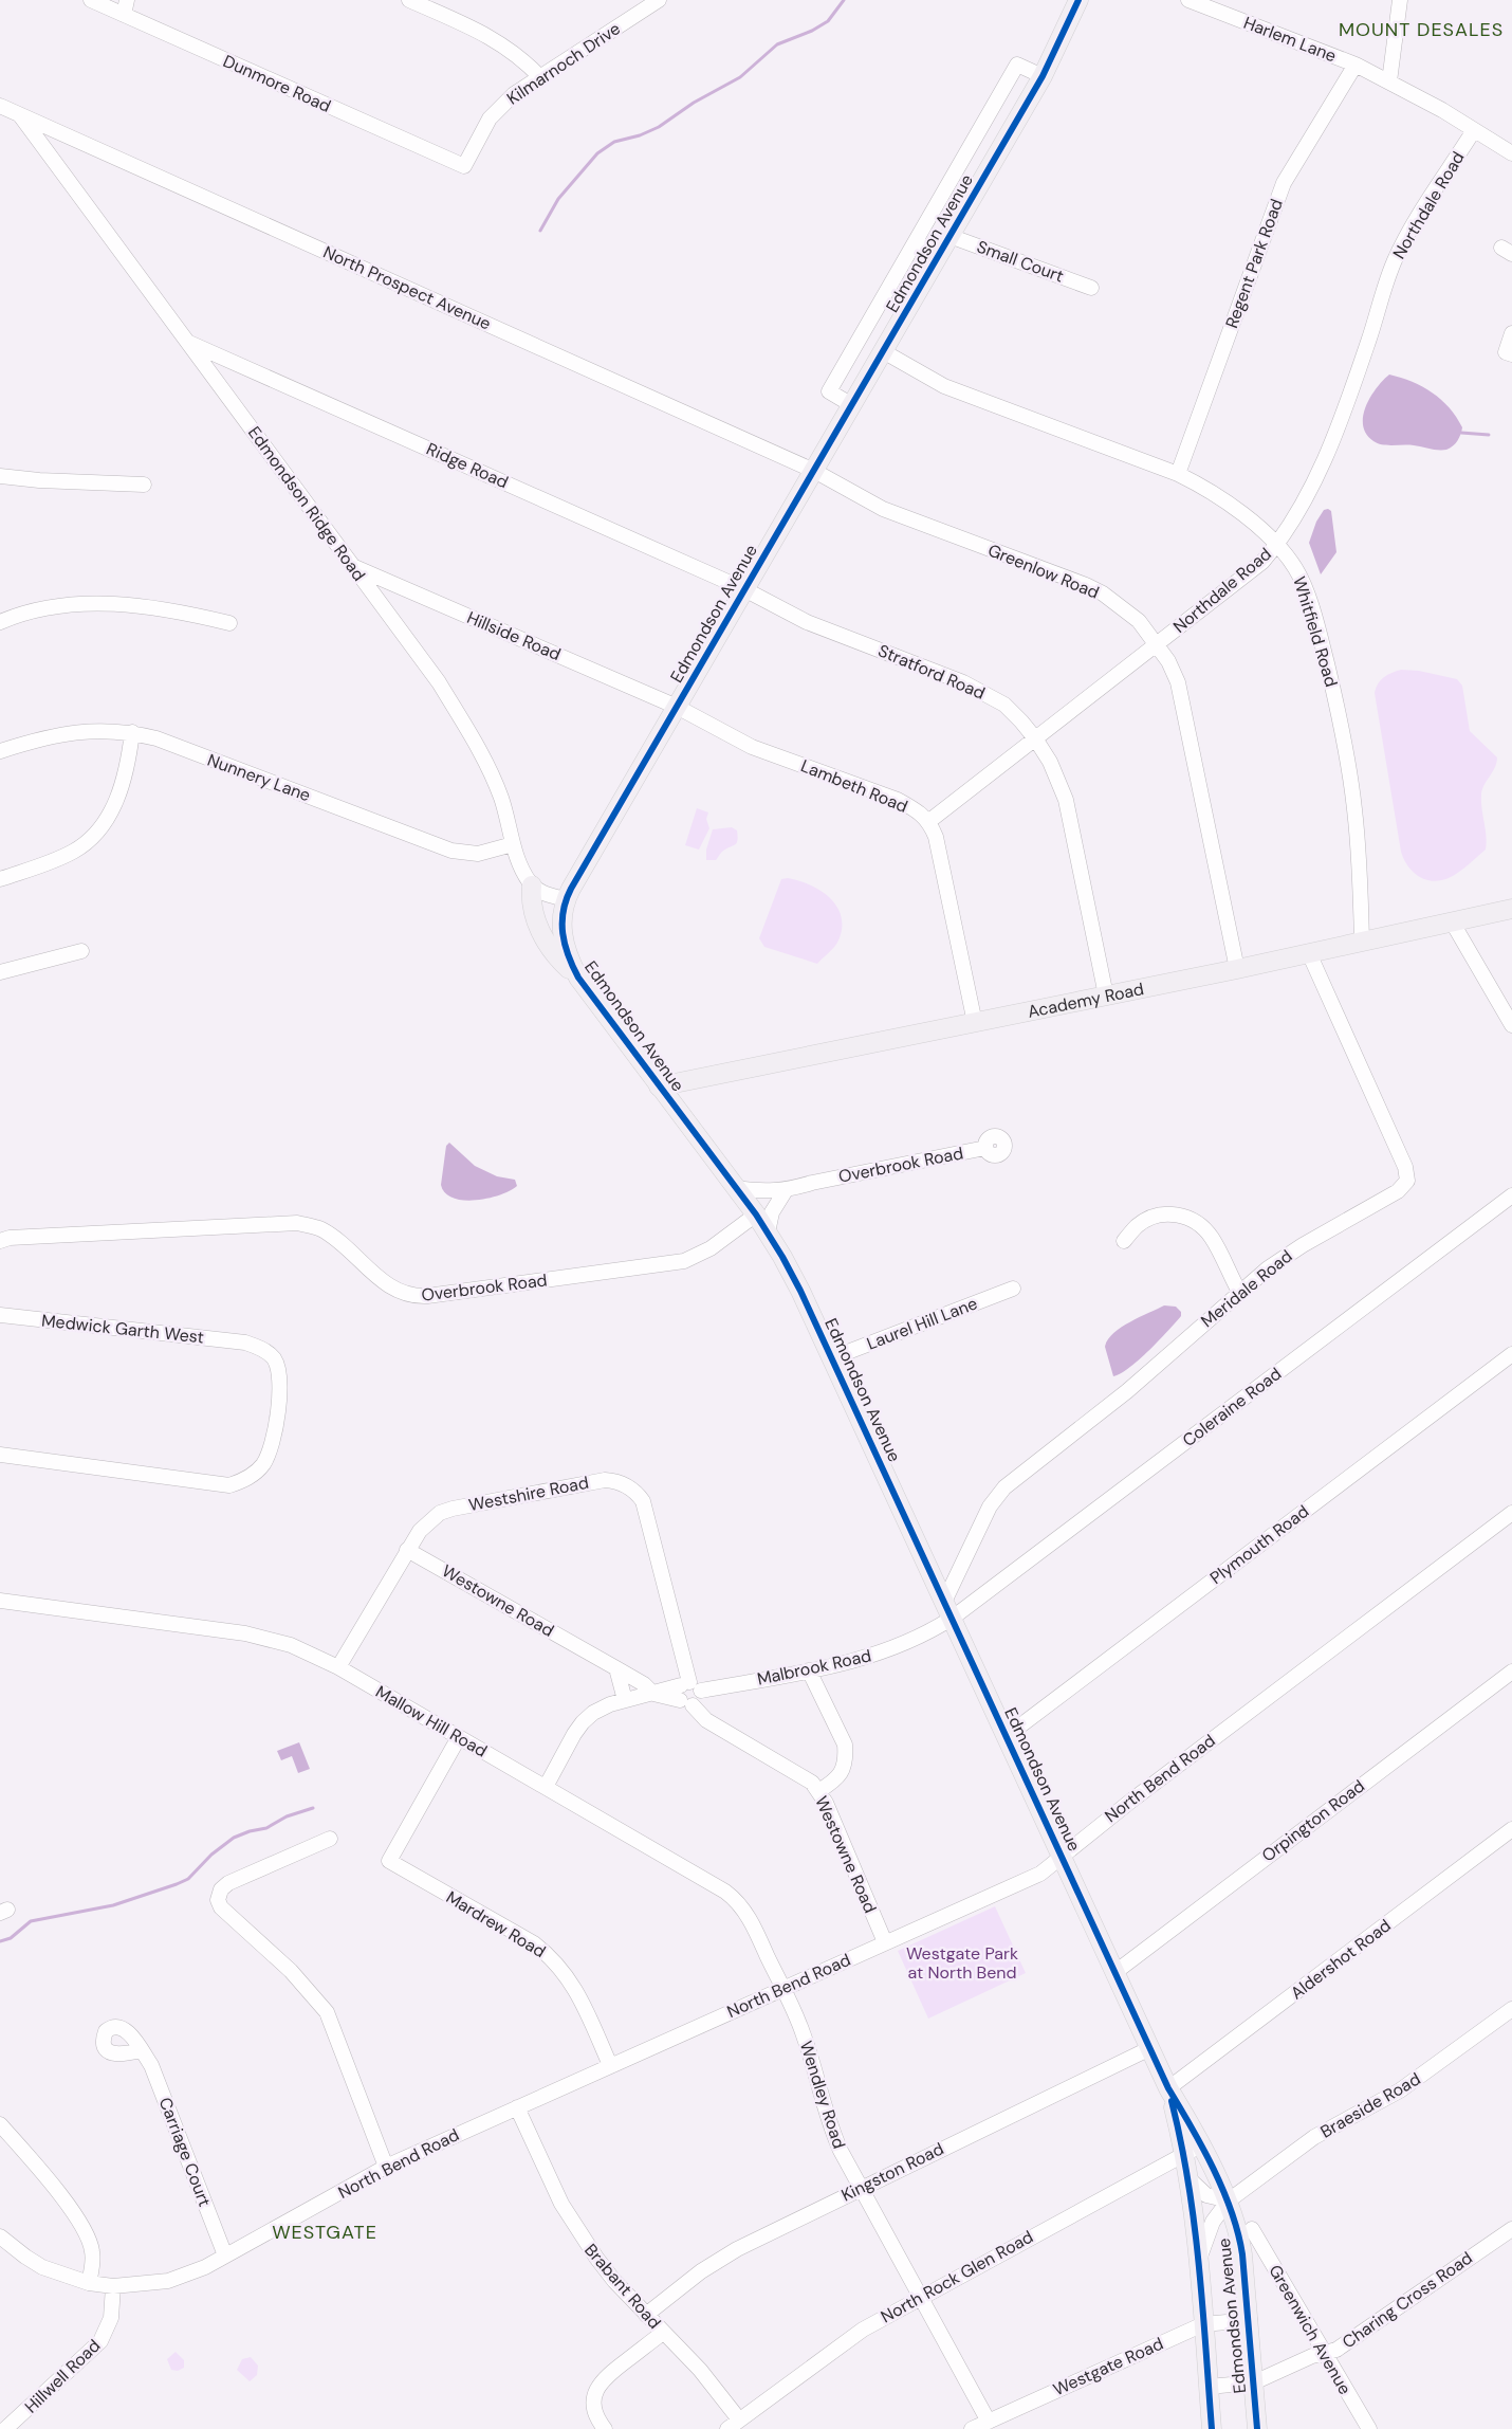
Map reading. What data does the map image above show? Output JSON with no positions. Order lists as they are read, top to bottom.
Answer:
{
  "streets": {
    "main road": ["Edmondson Avenue", "Academy Road"],
    "street": [
      "Harlem Lane",
      "Kilmarnoch Drive",
      "Dunmore Road",
      "Northdale Road",
      "Small Court",
      "Regent Park Road",
      "North Prospect Avenue",
      "Ridge Road",
      "Edmondson Ridge Road",
      "Greenlow Road",
      "Whitfield Road",
      "Hillside Road",
      "Stratford Road",
      "Nunnery Lane",
      "Lambeth Road",
      "Overbrook Road",
      "Meridale Road",
      "Laurel Hill Lane",
      "Medwick Garth West",
      "Coleraine Road",
      "Westshire Road",
      "Plymouth Road",
      "Westowne Road",
      "Malbrook Road",
      "Mallow Hill Road",
      "North Bend Road",
      "Orpington Road",
      "Mardrew Road",
      "Aldershot Road",
      "Wendley Road",
      "Braeside Road",
      "Carriage Court",
      "Kingston Road",
      "North Rock Glen Road",
      "Brabant Road",
      "Charing Cross Road",
      "Greenwich Avenue",
      "Westgate Road",
      "Hillwell Road"
    ]
  },
  "crossings": [
    ["Harlem Lane", "Northdale Road"],
    ["Harlem Lane", "Regent Park Road"],
    ["Kilmarnoch Drive", "Dunmore Road"],
    ["Northdale Road", "Greenlow Road"],
    ["Northdale Road", "Whitfield Road"],
    ["Northdale Road", "Stratford Road"],
    ["Northdale Road", "Lambeth Road"],
    ["Edmondson Avenue", "Small Court"],
    ["Edmondson Avenue", "North Prospect Avenue"],
    ["Edmondson Avenue", "Ridge Road"],
    ["Edmondson Avenue", "Greenlow Road"],
    ["Edmondson Avenue", "Whitfield Road"],
    ["Edmondson Avenue", "Hillside Road"],
    ["Edmondson Avenue", "Stratford Road"],
    ["Edmondson Avenue", "Lambeth Road"],
    ["Edmondson Avenue", "Academy Road"],
    ["Edmondson Avenue", "Overbrook Road"],
    ["Edmondson Avenue", "Meridale Road"],
    ["Edmondson Avenue", "Laurel Hill Lane"],
    ["Edmondson Avenue", "Coleraine Road"],
    ["Edmondson Avenue", "Plymouth Road"],
    ["Edmondson Avenue", "Malbrook Road"],
    ["Edmondson Avenue", "North Bend Road"],
    ["Edmondson Avenue", "Orpington Road"],
    ["Edmondson Avenue", "Aldershot Road"],
    ["Edmondson Avenue", "Braeside Road"],
    ["Edmondson Avenue", "Kingston Road"],
    ["Edmondson Avenue", "North Rock Glen Road"],
    ["Edmondson Avenue", "Charing Cross Road"],
    ["Edmondson Avenue", "Westgate Road"],
    ["Regent Park Road", "Whitfield Road"],
    ["North Prospect Avenue", "Edmondson Ridge Road"],
    ["North Prospect Avenue", "Greenlow Road"],
    ["Ridge Road", "Edmondson Ridge Road"],
    ["Ridge Road", "Stratford Road"],
    ["Edmondson Ridge Road", "Hillside Road"],
    ["Edmondson Ridge Road", "Nunnery Lane"],
    ["Greenlow Road", "Academy Road"],
    ["Whitfield Road", "Academy Road"],
    ["Hillside Road", "Lambeth Road"],
    ["Stratford Road", "Academy Road"],
    ["Lambeth Road", "Academy Road"],
    ["Academy Road", "Meridale Road"],
    ["Meridale Road", "Coleraine Road"],
    ["Meridale Road", "Malbrook Road"],
    ["Coleraine Road", "Malbrook Road"],
    ["Westshire Road", "Westowne Road"],
    ["Westshire Road", "Malbrook Road"],
    ["Westshire Road", "Mallow Hill Road"],
    ["Westowne Road", "Malbrook Road"],
    ["Westowne Road", "North Bend Road"],
    ["Malbrook Road", "Mallow Hill Road"],
    ["Mallow Hill Road", "North Bend Road"],
    ["Mallow Hill Road", "Mardrew Road"],
    ["Mallow Hill Road", "Wendley Road"],
    ["North Bend Road", "Mardrew Road"],
    ["North Bend Road", "Wendley Road"],
    ["North Bend Road", "Carriage Court"],
    ["North Bend Road", "Brabant Road"],
    ["North Bend Road", "Hillwell Road"],
    ["Wendley Road", "Kingston Road"],
    ["Wendley Road", "North Rock Glen Road"],
    ["Wendley Road", "Westgate Road"],
    ["Kingston Road", "Brabant Road"],
    ["North Rock Glen Road", "Brabant Road"],
    ["Charing Cross Road", "Greenwich Avenue"]
  ],
  "districts": ["MOUNT DESALES", "WESTGATE"],
  "parks": ["Westgate Park at North Bend"]
}
